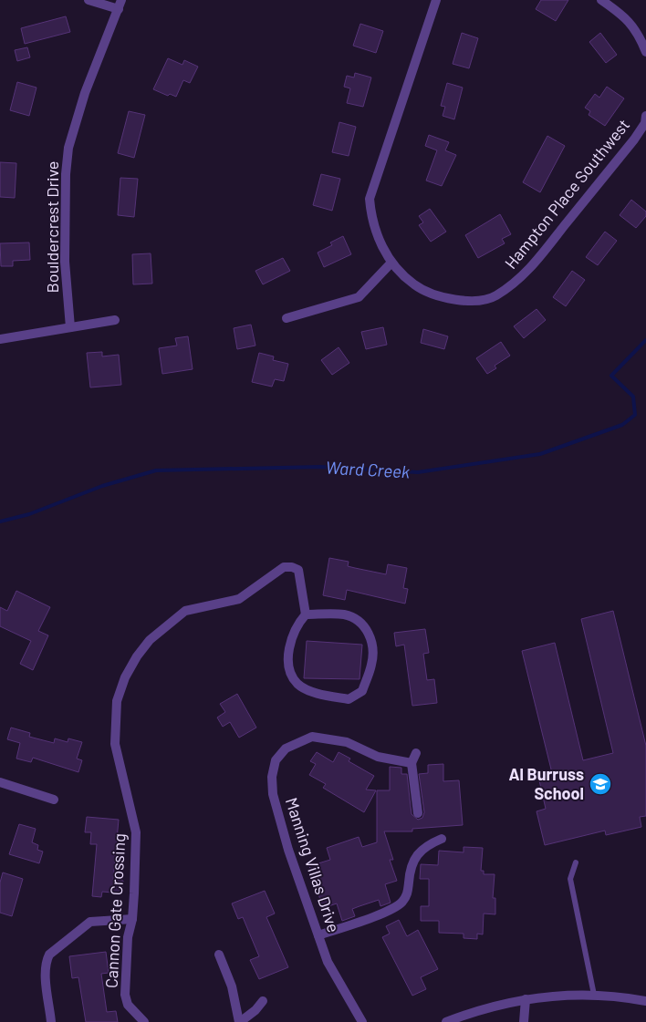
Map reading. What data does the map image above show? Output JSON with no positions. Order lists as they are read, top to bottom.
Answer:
{
  "streets": {
    "street": [
      "Hampton Place Southwest",
      "Bouldercrest Drive",
      "Manning Villas Drive",
      "Cannon Gate Crossing"
    ]
  },
  "water": ["Ward Creek"],
  "places": {
    "school or university": ["Al Burruss School"]
  }
}
